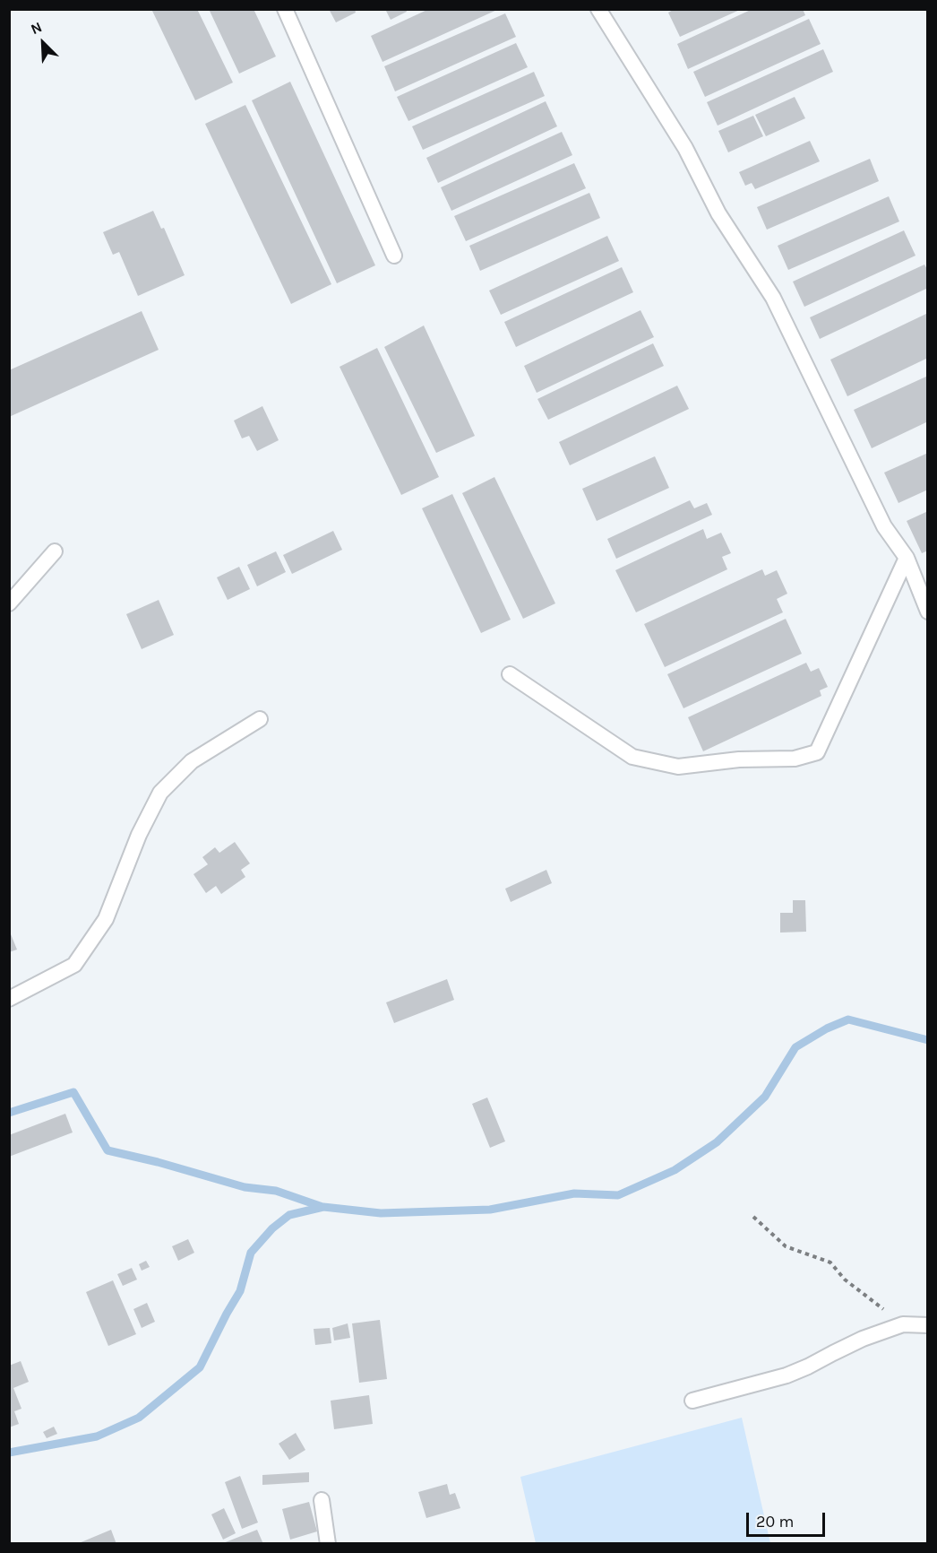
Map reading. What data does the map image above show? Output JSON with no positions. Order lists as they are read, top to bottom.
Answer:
{
  "scale_bar": "20 m",
  "north": "top left"
}
